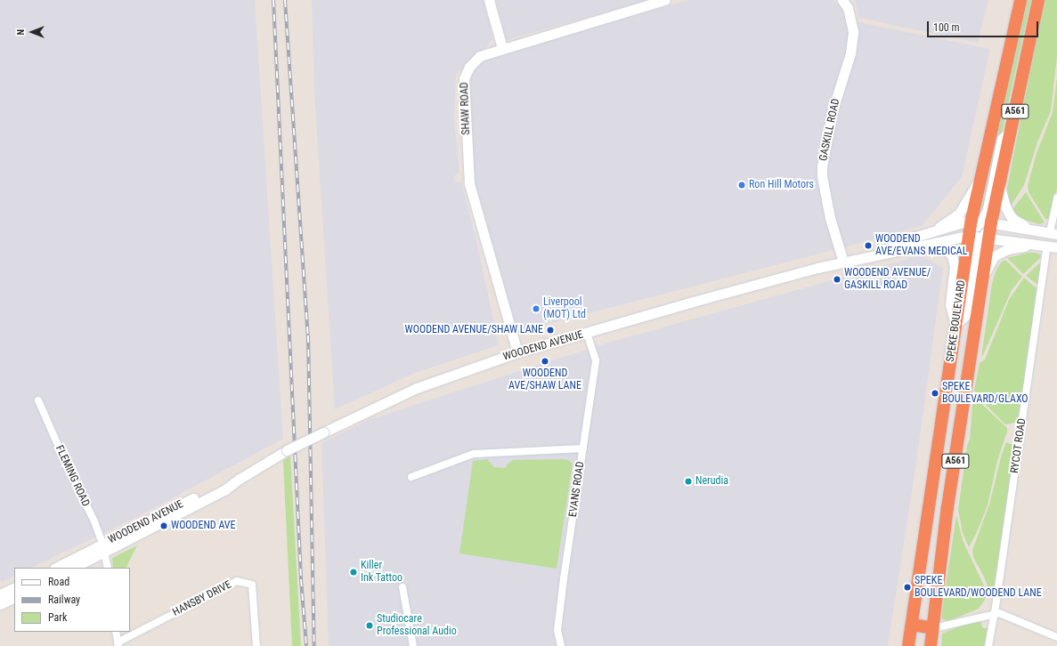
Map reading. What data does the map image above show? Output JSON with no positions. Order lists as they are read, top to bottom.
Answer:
{
  "streets": {
    "highway": ["A561", "SPEKE BOULEVARD"],
    "street": [
      "SHAW ROAD",
      "GASKILL ROAD",
      "WOODEND AVENUE",
      "RYCOT ROAD",
      "FLEMING ROAD",
      "EVANS ROAD",
      "HANSBY DRIVE"
    ]
  },
  "crossings": [
    ["SHAW ROAD", "WOODEND AVENUE"],
    ["A561", "SPEKE BOULEVARD"],
    ["A561", "WOODEND AVENUE"],
    ["GASKILL ROAD", "WOODEND AVENUE"],
    ["SPEKE BOULEVARD", "WOODEND AVENUE"],
    ["WOODEND AVENUE", "RYCOT ROAD"],
    ["WOODEND AVENUE", "FLEMING ROAD"],
    ["WOODEND AVENUE", "EVANS ROAD"]
  ],
  "places": [
    "Ron Hill Motors",
    "WOODEND AVE/EVANS MEDICAL",
    "WOODEND AVENUE/ GASKILL ROAD",
    "Liverpool (MOT) Ltd",
    "WOODEND AVENUE/SHAW LANE",
    "WOODEND AVE/SHAW LANE",
    "SPEKE BOULEVARD/GLAXO",
    "Nerudia",
    "WOODEND AVE",
    "Killer Ink Tattoo",
    "SPEKE BOULEVARD/WOODEND LANE",
    "Studiocare Professional Audio"
  ],
  "legend": ["Road", "Railway", "Park"],
  "scale_bar": "100 m",
  "north": "left"
}
